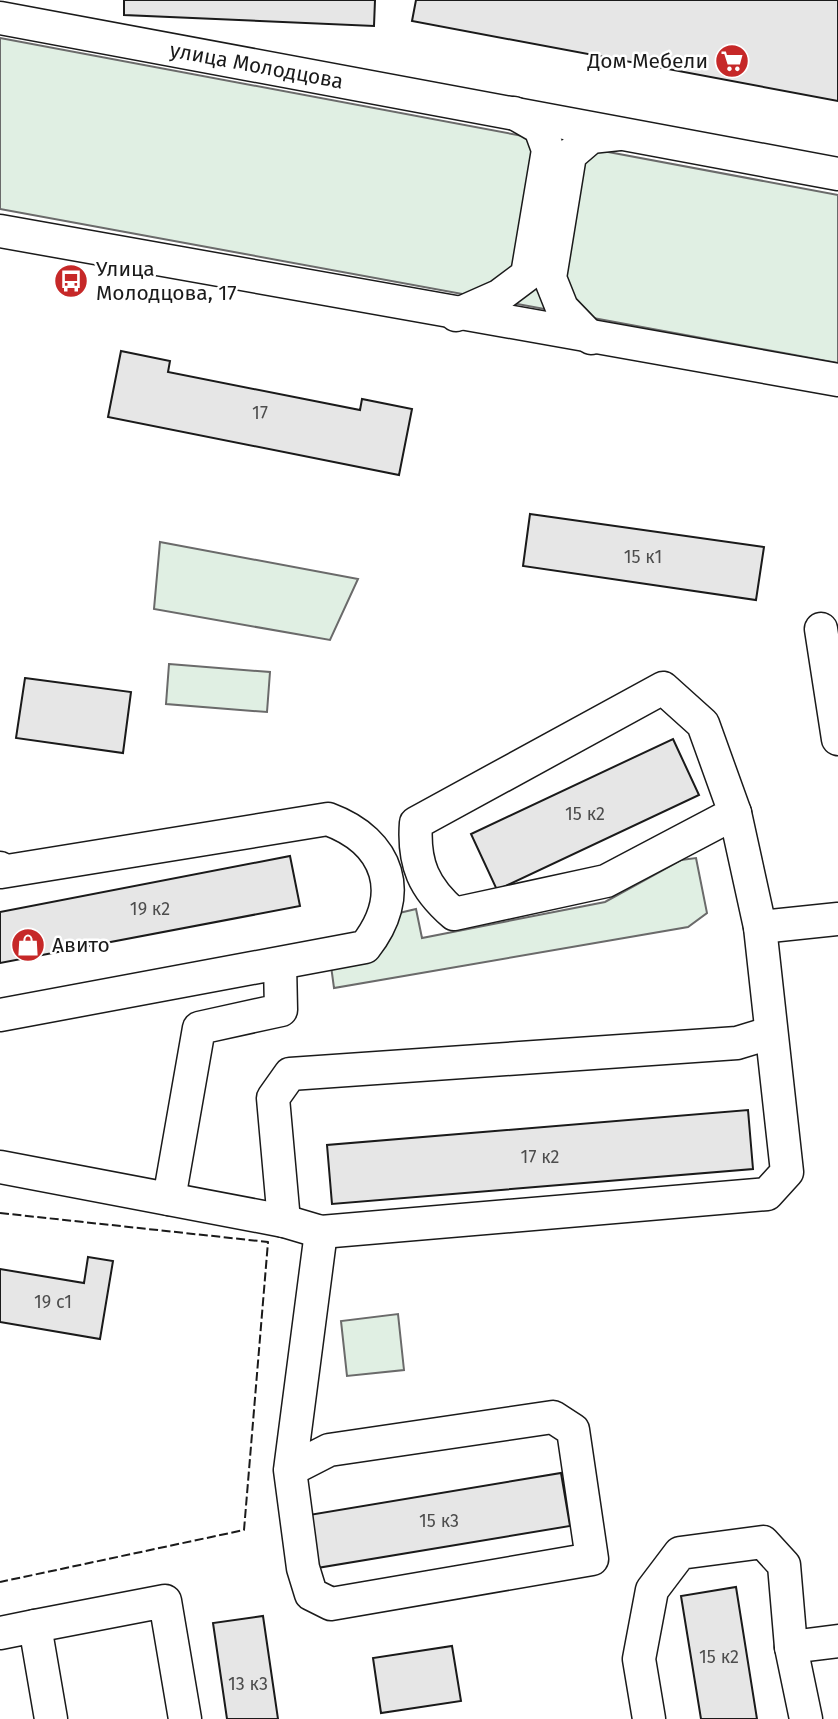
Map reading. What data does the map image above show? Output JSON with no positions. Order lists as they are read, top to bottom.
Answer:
{
  "streets": {
    "street": ["улица Молодцова"]
  },
  "places": {
    "supermarket": ["Дом Мебели"],
    "bus stop": ["Улица Молодцова, 17"],
    "shop": ["Авито"]
  },
  "house_numbers": [
    "17",
    "15 к1",
    "15 к2",
    "19 к2",
    "17 к2",
    "19 с1",
    "15 к3",
    "15 к2",
    "13 к3"
  ]
}
